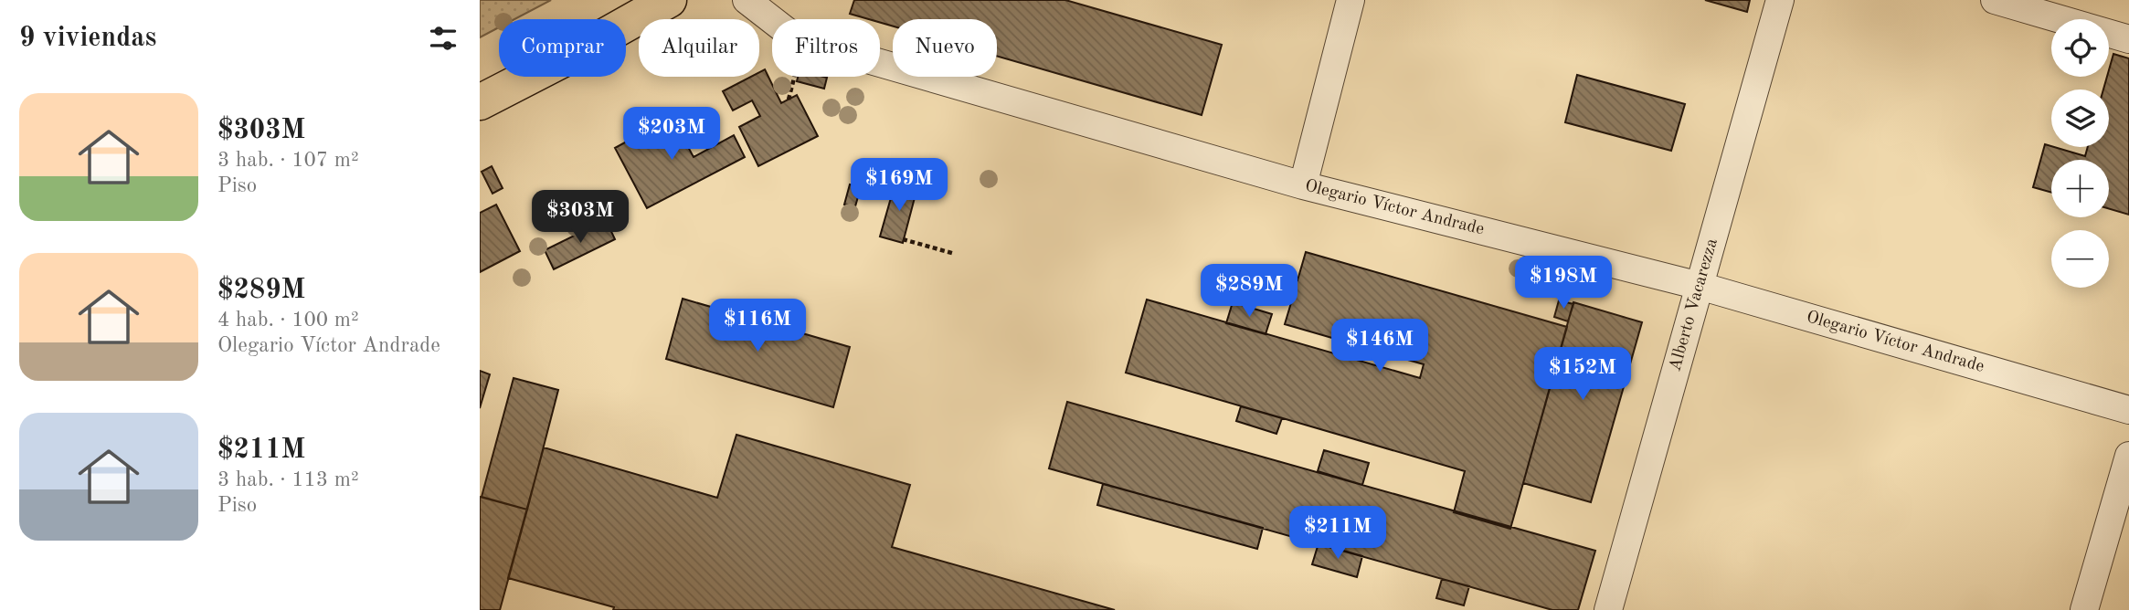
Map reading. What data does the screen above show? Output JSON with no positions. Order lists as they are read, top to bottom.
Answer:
{
  "streets": {
    "street": ["Olegario Víctor Andrade", "Alberto Vacarezza"]
  },
  "crossings": [
    ["Olegario Víctor Andrade", "Alberto Vacarezza"]
  ],
  "page": {
    "heading": "9 viviendas",
    "map_buttons": ["+", "−"],
    "chip": [
      "Comprar",
      "Alquilar",
      "Filtros",
      "Nuevo"
    ],
    "list": [
      {
        "name": "$303M",
        "note": "3 hab. · 107 m² · Piso"
      },
      {
        "name": "$289M",
        "note": "4 hab. · 100 m² · Olegario Víctor Andrade"
      },
      {
        "name": "$211M",
        "note": "3 hab. · 113 m² · Piso"
      }
    ],
    "price": [
      "$203M",
      "$169M",
      "$303M",
      "$198M",
      "$289M",
      "$116M",
      "$146M",
      "$152M",
      "$211M"
    ]
  }
}
